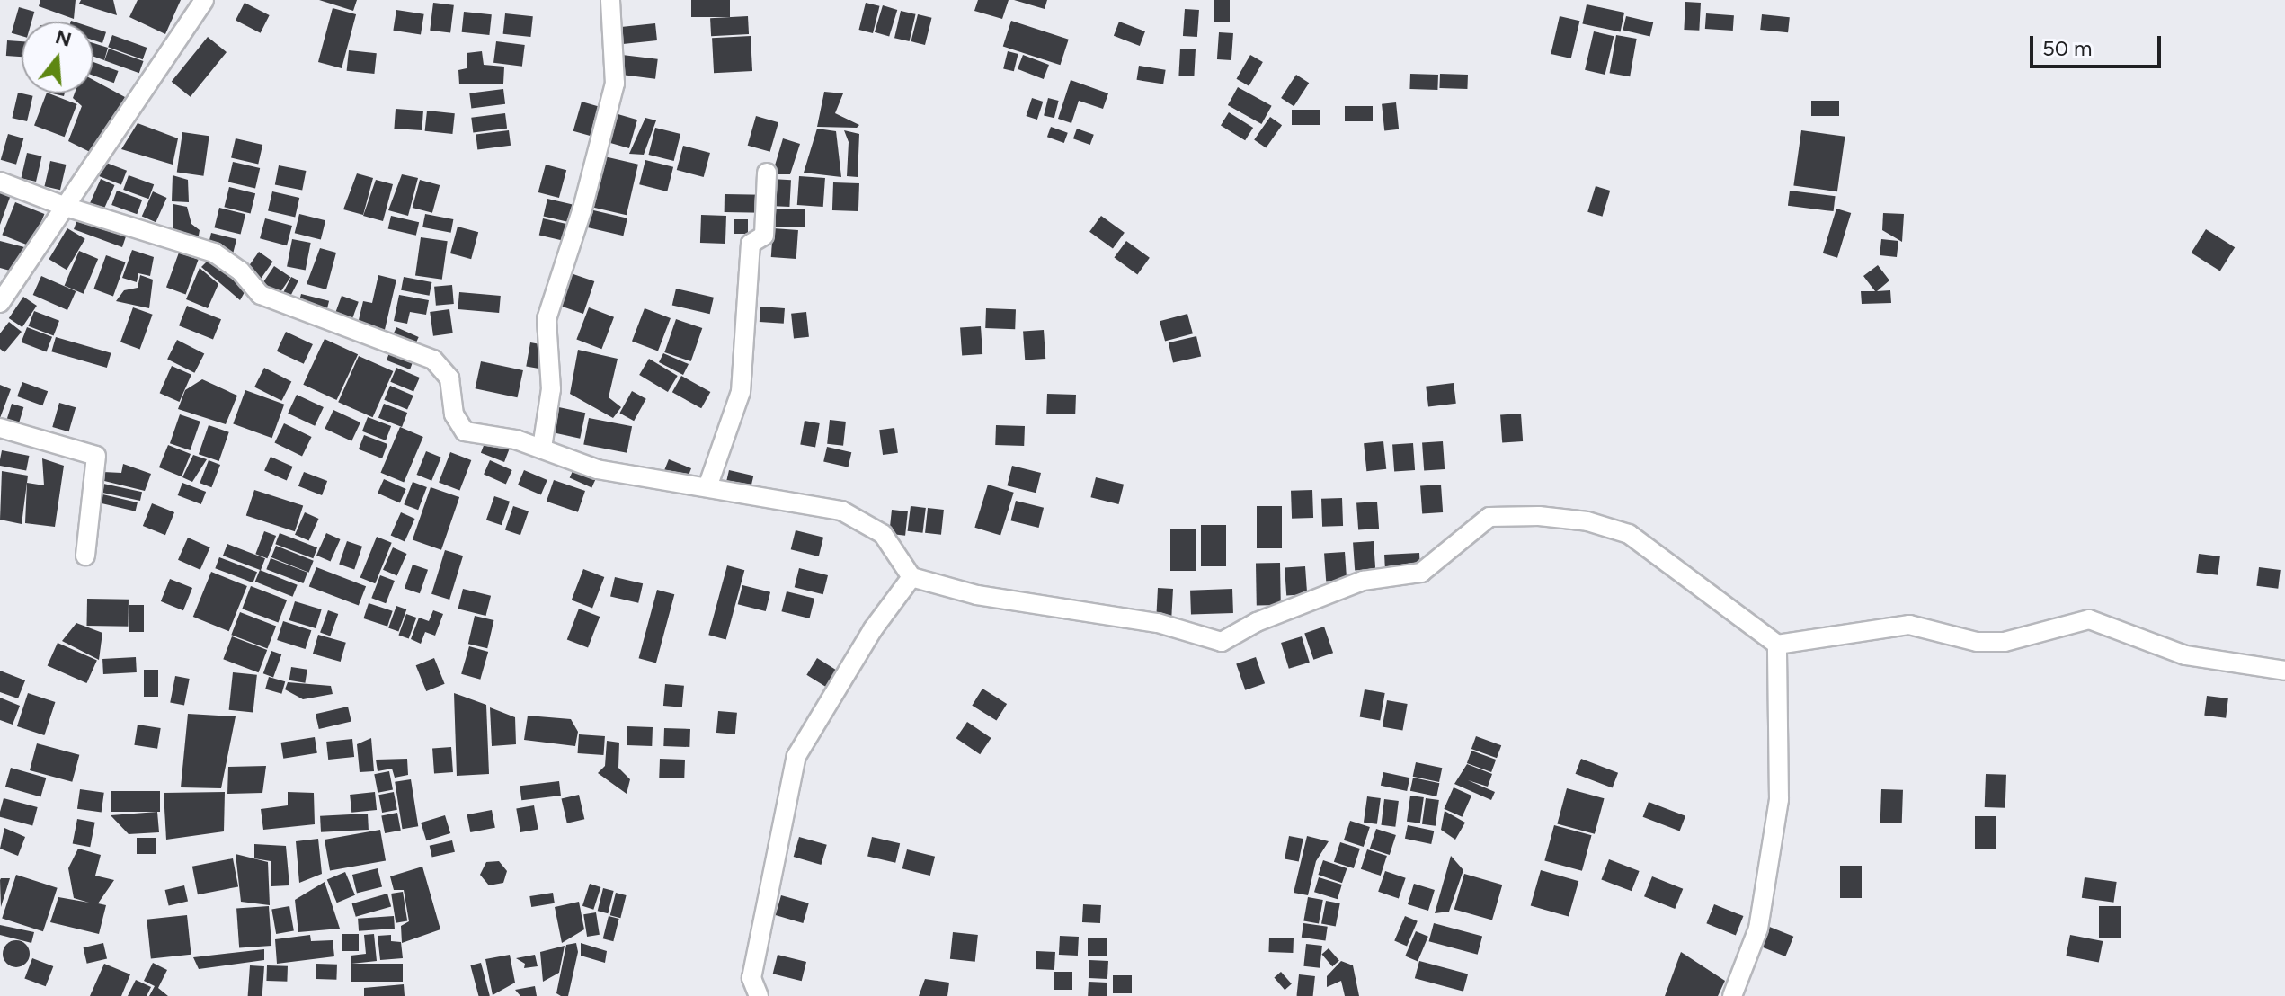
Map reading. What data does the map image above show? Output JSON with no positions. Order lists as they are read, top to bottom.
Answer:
{
  "scale_bar": "50 m",
  "north": "top"
}
